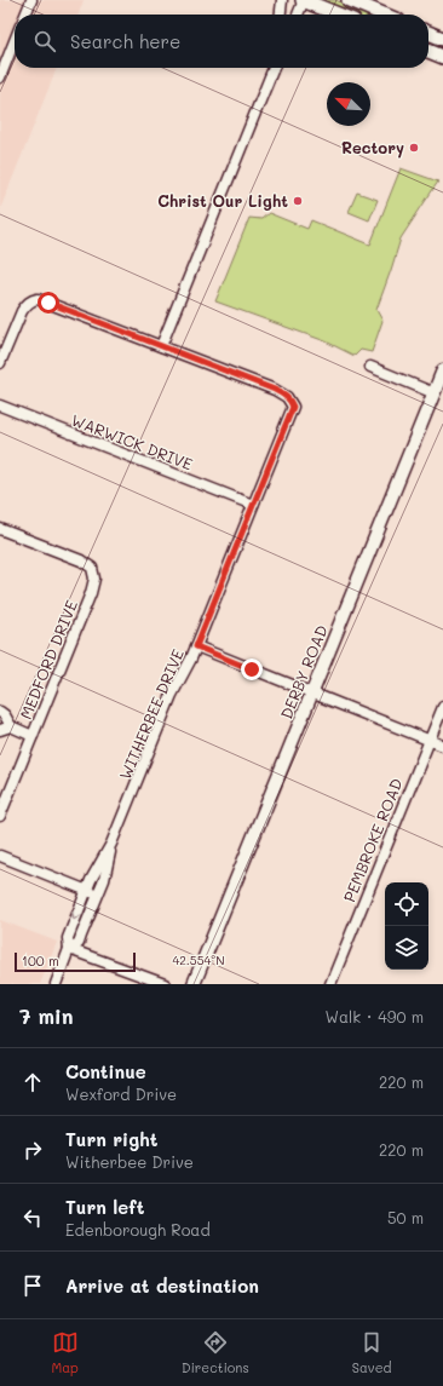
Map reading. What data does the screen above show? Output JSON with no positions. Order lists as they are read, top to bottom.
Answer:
{
  "streets": {
    "street": [
      "WARWICK DRIVE",
      "MEDFORD DRIVE",
      "DERBY ROAD",
      "WITHERBEE DRIVE",
      "PEMBROKE ROAD"
    ]
  },
  "crossings": [
    ["WARWICK DRIVE", "WITHERBEE DRIVE"]
  ],
  "places": ["Rectory", "Christ Our Light"],
  "scale_bar": "100 m",
  "north": "top left",
  "page": {
    "search": "Search here",
    "scale": "100 m",
    "heading": ["7 min", "Walk · 490 m"],
    "list": [
      ["Continue", "Wexford Drive", "220 m"],
      ["Turn right", "Witherbee Drive", "220 m"],
      ["Turn left", "Edenborough Road", "50 m"],
      "Arrive at destination"
    ],
    "nav": ["Map", "Directions", "Saved"]
  },
  "coordinates": ["42.554°N"]
}
